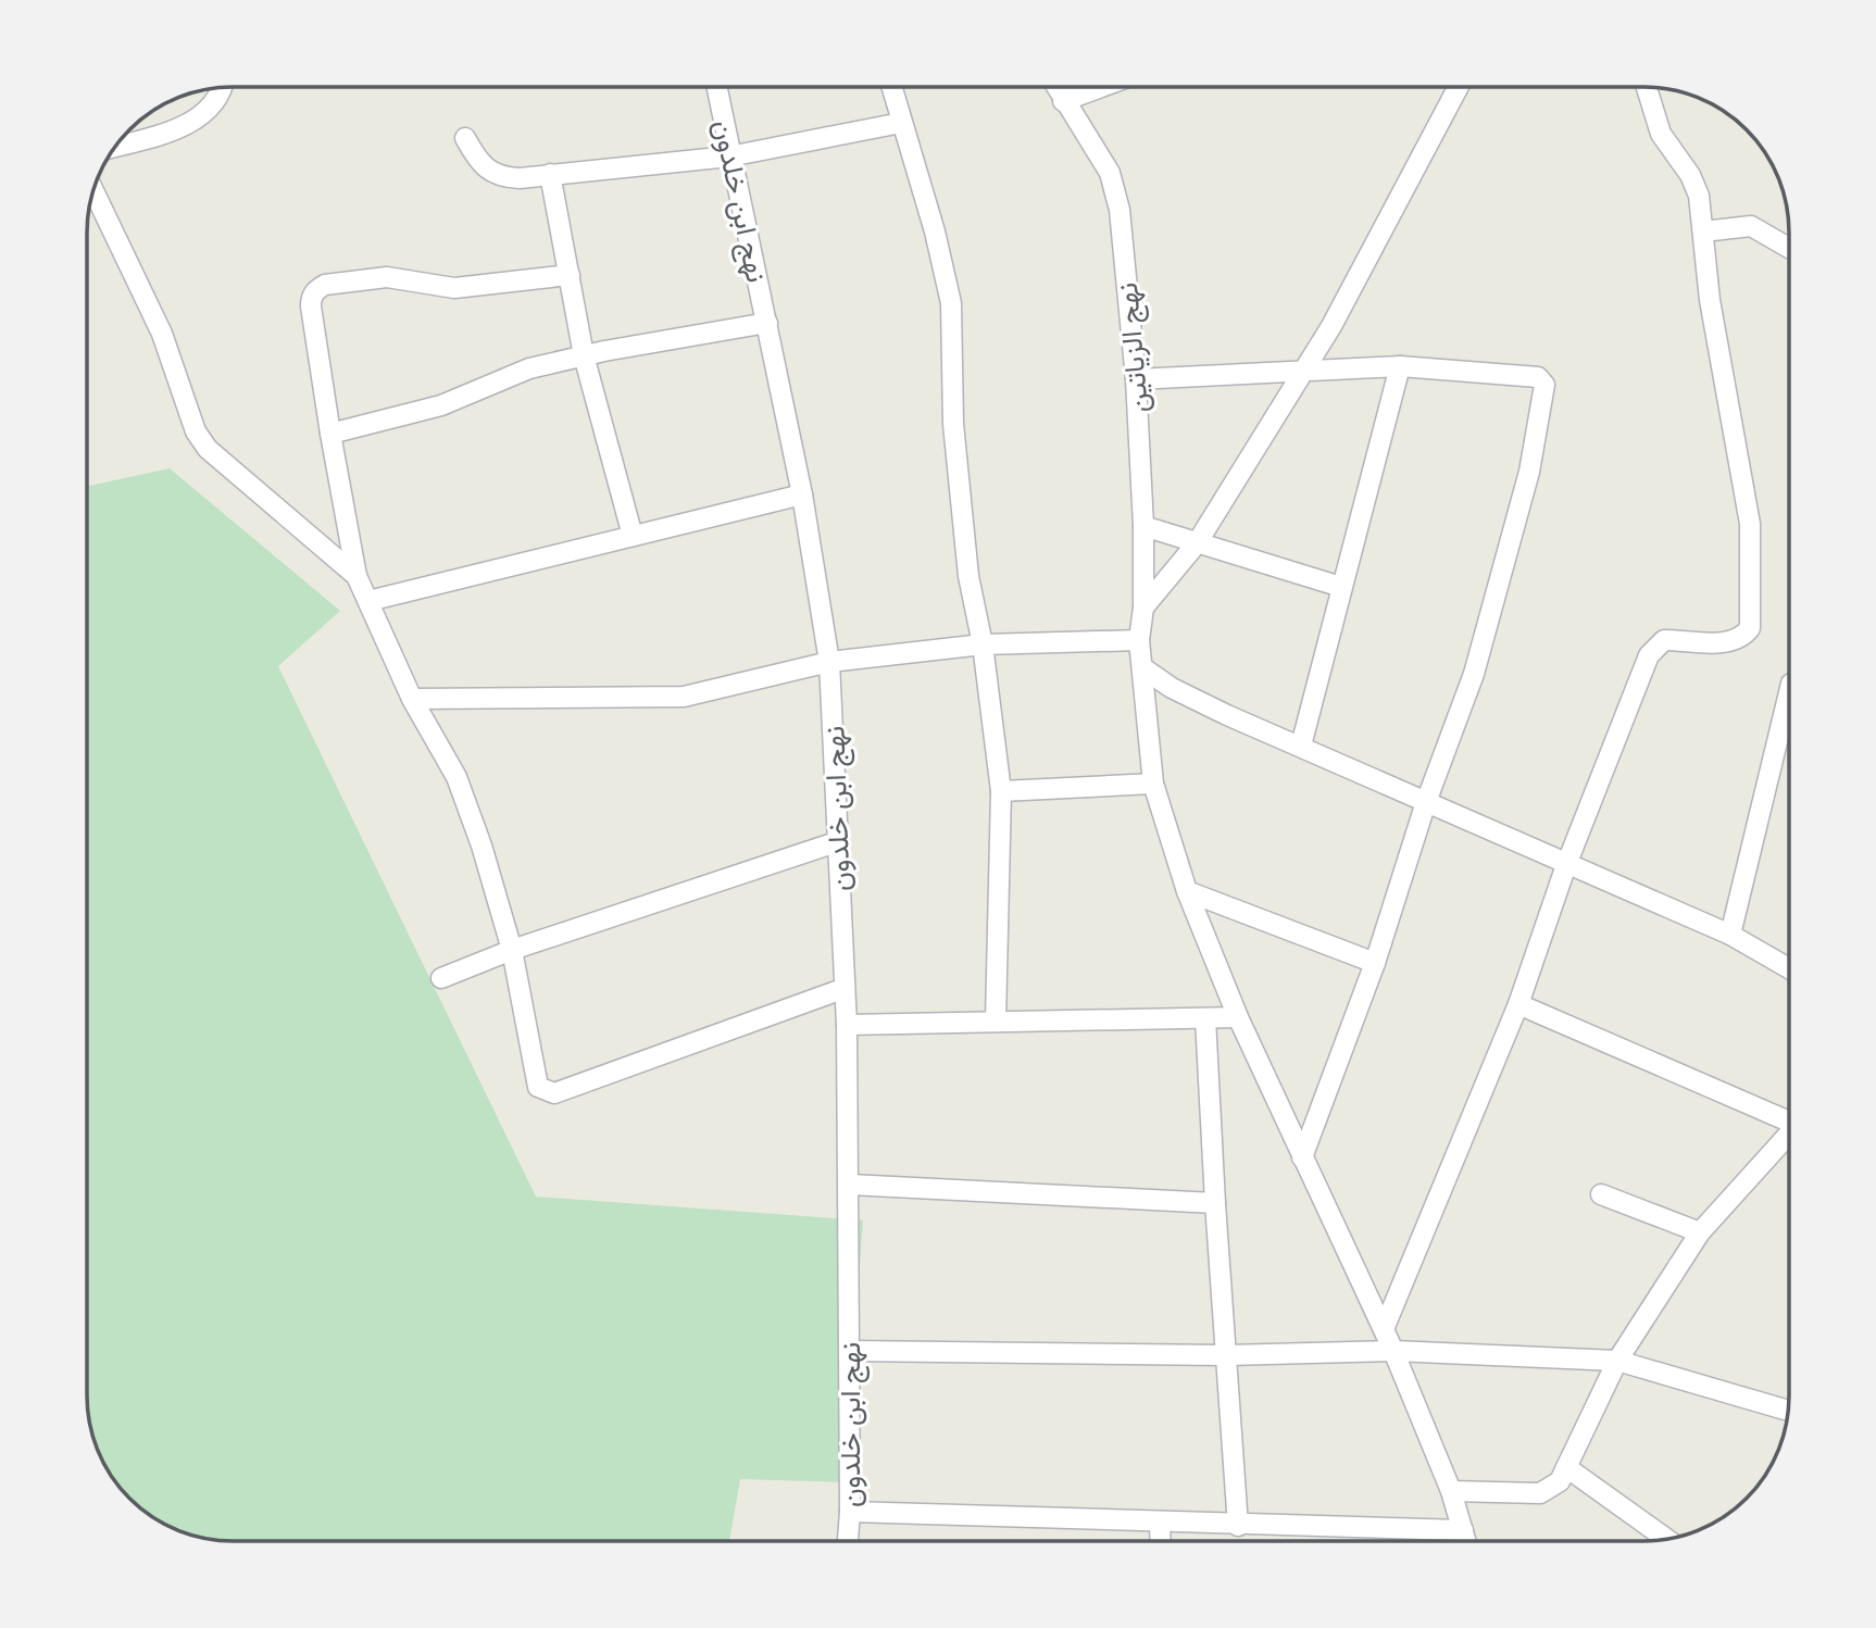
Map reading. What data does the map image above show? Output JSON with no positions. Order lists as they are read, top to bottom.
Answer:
{
  "streets": {
    "street": ["نهج ابن خلدون", "نهج الزياتين"]
  }
}
